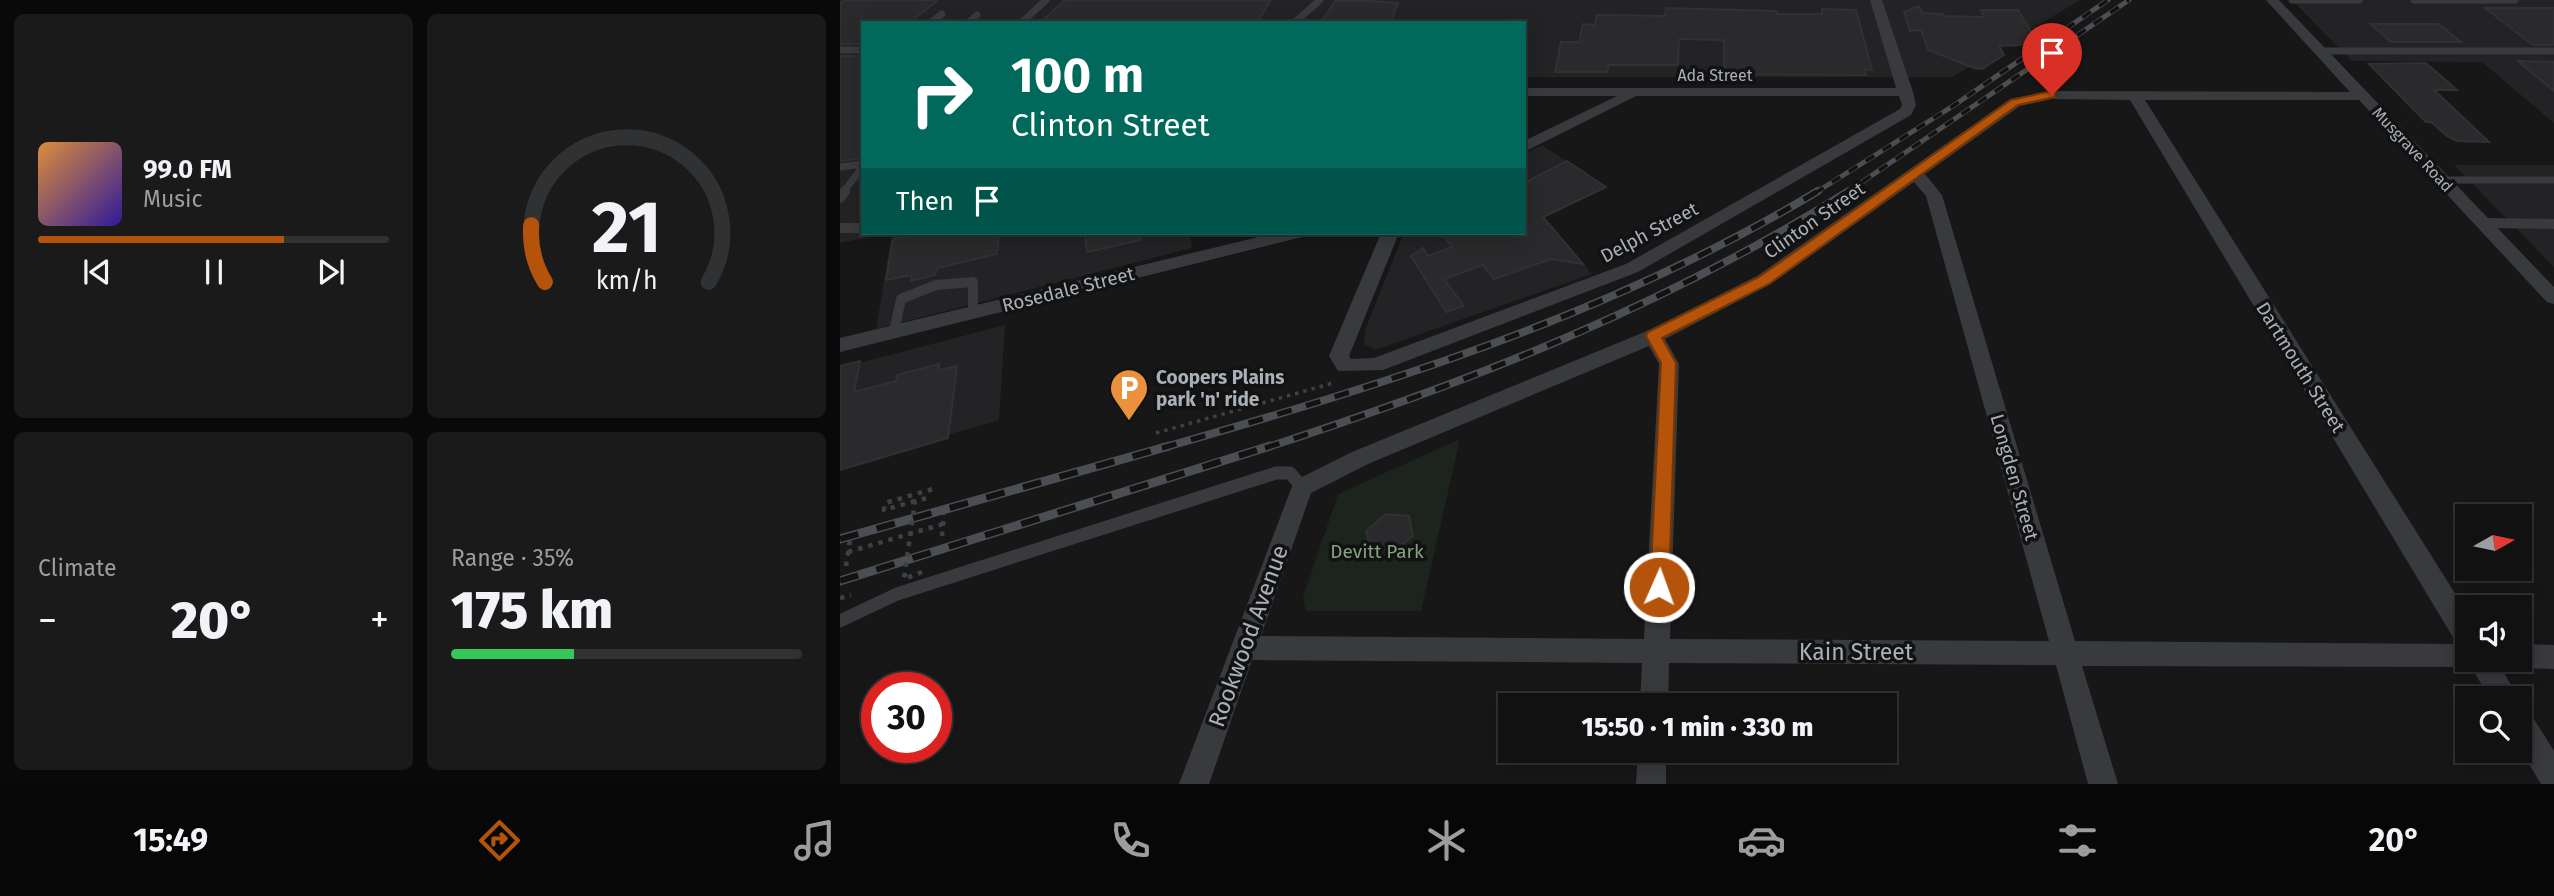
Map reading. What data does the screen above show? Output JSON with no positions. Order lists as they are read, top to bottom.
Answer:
{
  "streets": {
    "street": [
      "Ada Street",
      "Musgrave Road",
      "Clinton Street",
      "Delph Street",
      "Rosedale Street",
      "Dartmouth Street",
      "Longden Street",
      "Rookwood Avenue",
      "Kain Street"
    ]
  },
  "crossings": [
    ["Ada Street", "Delph Street"],
    ["Musgrave Road", "Clinton Street"],
    ["Clinton Street", "Dartmouth Street"],
    ["Clinton Street", "Longden Street"],
    ["Clinton Street", "Rookwood Avenue"],
    ["Longden Street", "Kain Street"],
    ["Rookwood Avenue", "Kain Street"]
  ],
  "parks": ["Devitt Park"],
  "places": {
    "parking": ["Coopers Plains park 'n' ride"]
  },
  "north": "right",
  "page": {
    "turn": ["100 m", "Clinton Street"],
    "song": ["99.0 FM", "Music"],
    "then": "Then",
    "tile": [
      "Climate",
      ["Range · 35%", "175 km"]
    ],
    "heat": ["−", "20°", "+"],
    "limit": "30",
    "trip": "15:50 · 1 min · 330 m",
    "tabs": ["15:49", "20°"],
    "gauge": ["21", "km/h"]
  }
}
